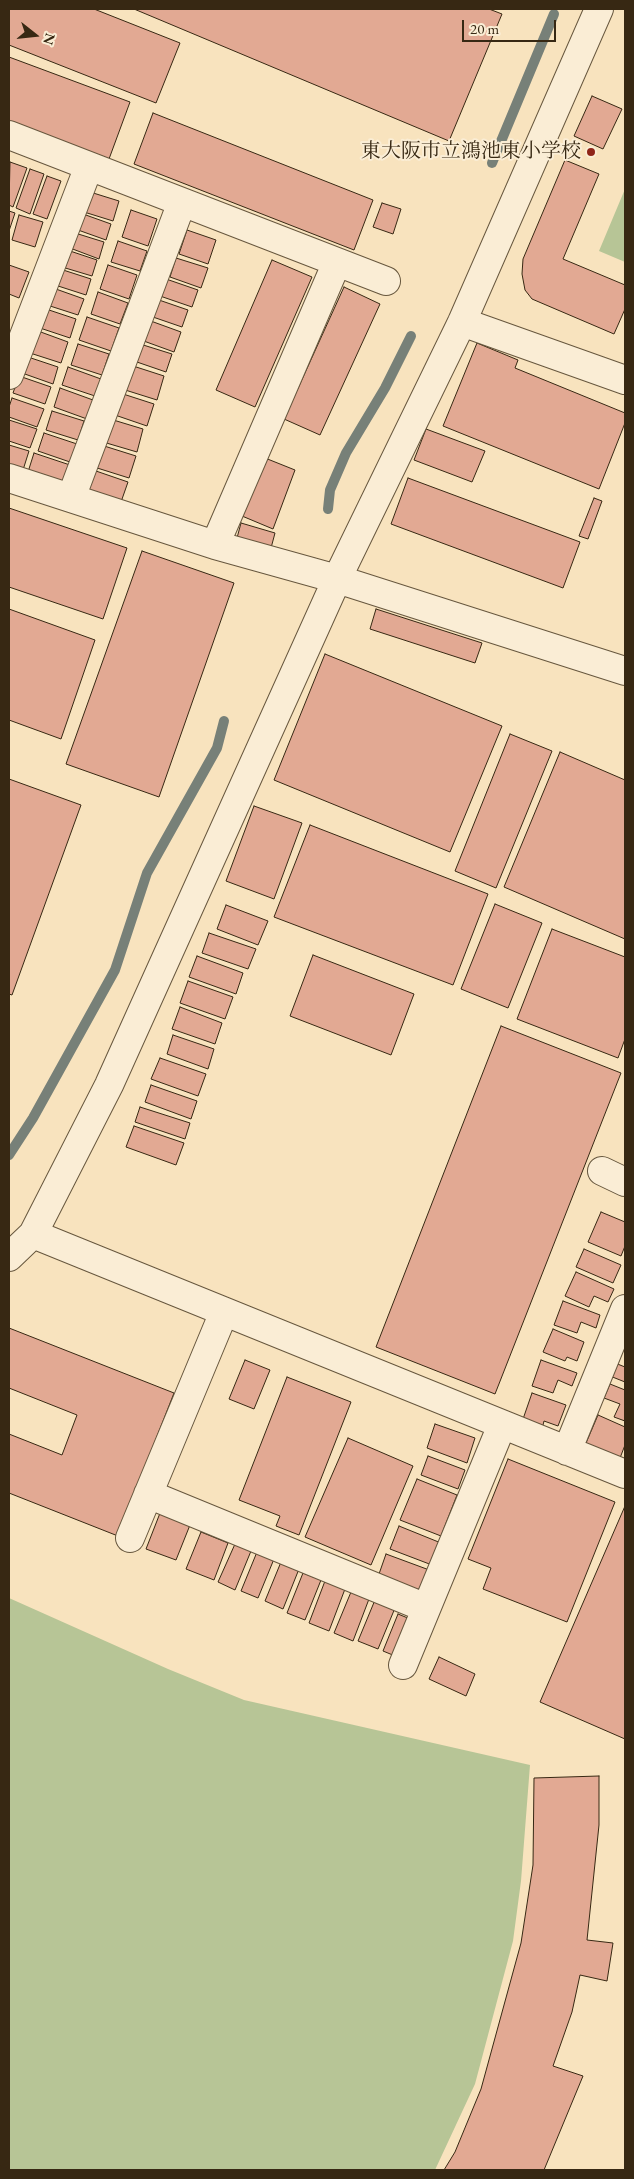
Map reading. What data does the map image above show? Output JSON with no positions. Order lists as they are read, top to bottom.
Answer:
{
  "places": ["東大阪市立鴻池東小学校"],
  "scale_bar": "20 m",
  "north": "right"
}
